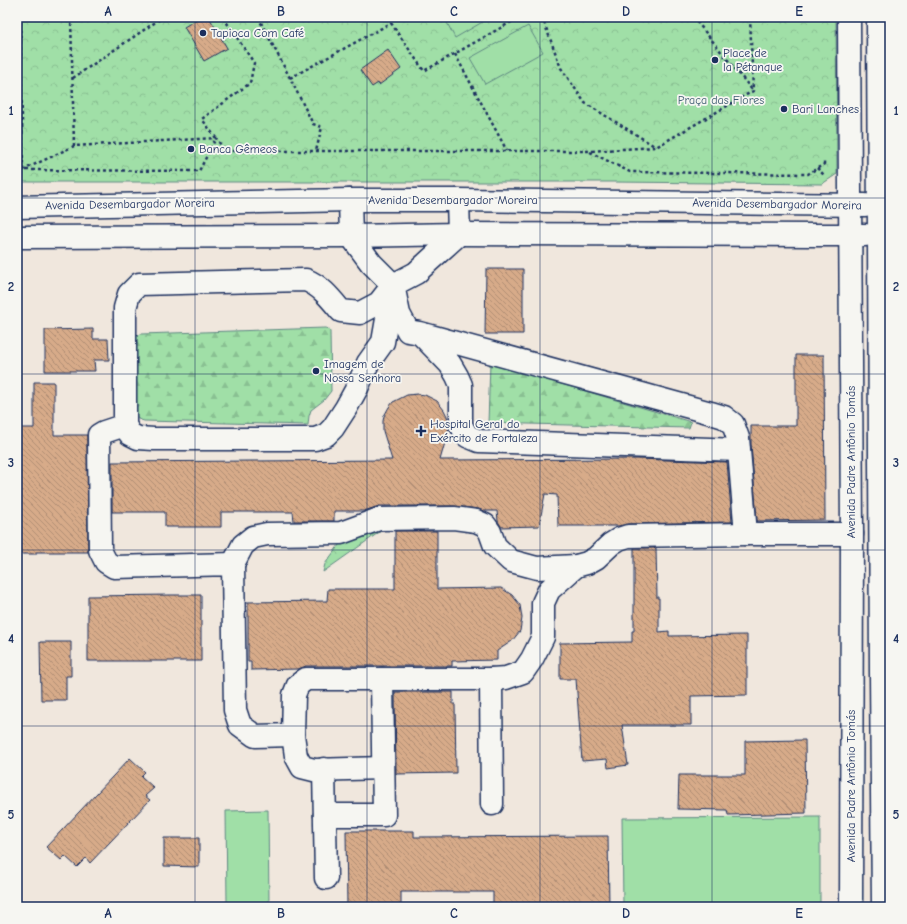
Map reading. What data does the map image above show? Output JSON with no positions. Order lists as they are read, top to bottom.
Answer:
{
  "streets": {
    "main road": ["Avenida Desembargador Moreira", "Avenida Padre Antônio Tomás"]
  },
  "crossings": [
    ["Avenida Desembargador Moreira", "Avenida Padre Antônio Tomás"]
  ],
  "parks": ["Praça das Flores"],
  "places": {
    "other": [
      "Tapioca Com Café",
      "Place de la Pétanque",
      "Bari Lanches",
      "Banca Gêmeos",
      "Imagem de Nossa Senhora"
    ],
    "health": ["Hospital Geral do Exército de Fortaleza"]
  },
  "grid": {
    "columns": [
      "A",
      "B",
      "C",
      "D",
      "E"
    ],
    "rows": [
      "1",
      "2",
      "3",
      "4",
      "5"
    ]
  }
}
